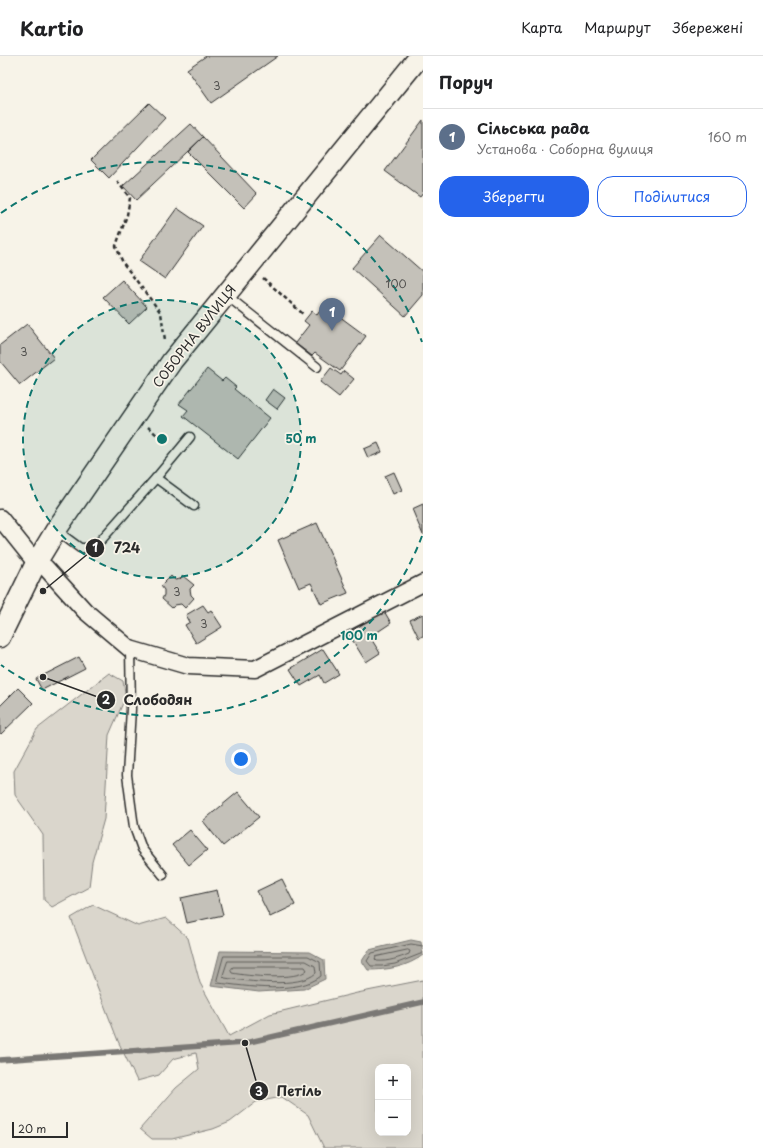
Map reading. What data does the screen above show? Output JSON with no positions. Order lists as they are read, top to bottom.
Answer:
{
  "streets": {
    "street": ["СОБОРНА ВУЛИЦЯ"]
  },
  "places": ["724", "Слободян", "Петіль"],
  "house_numbers": [
    "3",
    "100",
    "3",
    "3",
    "3"
  ],
  "scale_bar": "20 m",
  "page": {
    "header": "Kartio",
    "nav": ["Карта", "Маршрут", "Збережені"],
    "heading": "Поруч",
    "list": [
      {
        "mark": "1",
        "name": "Cільська рада",
        "note": "Установа · Соборна вулиця",
        "value": "160 m"
      }
    ],
    "buttons": ["Зберегти", "Поділитися"],
    "pins": "1",
    "map_buttons": ["+", "−"],
    "scale": "20 m"
  },
  "rings": ["50 m", "100 m"]
}
